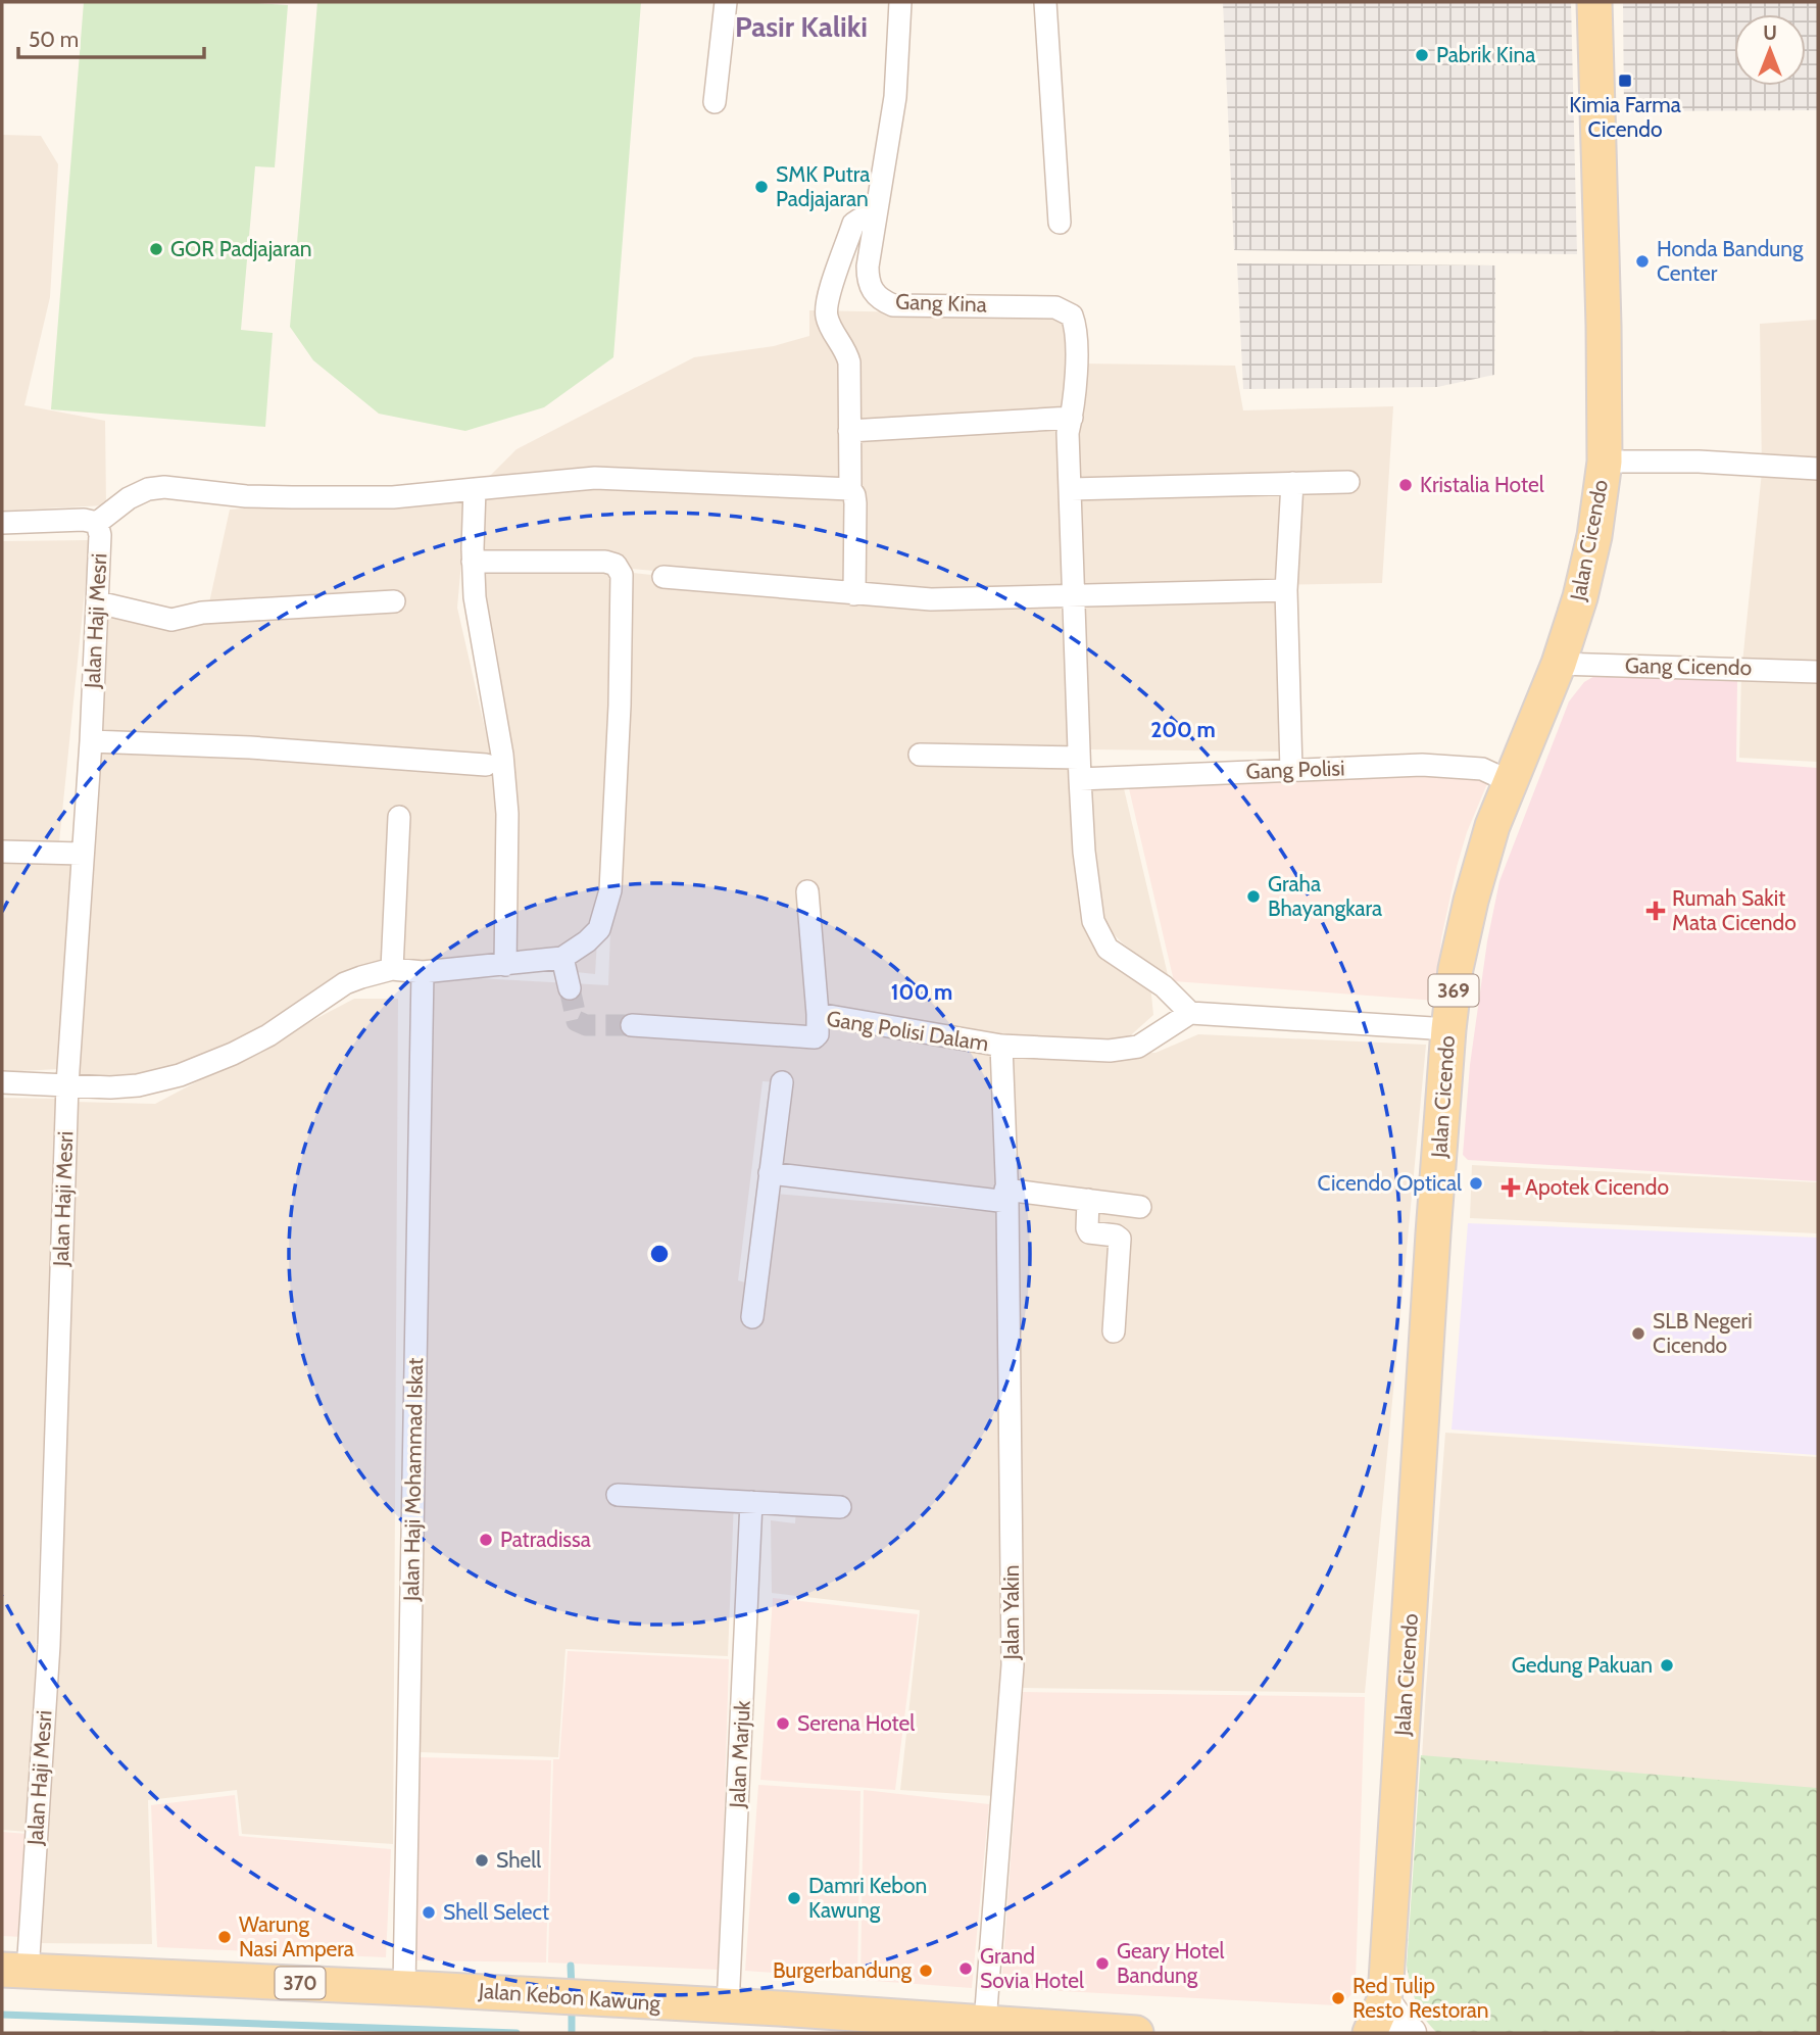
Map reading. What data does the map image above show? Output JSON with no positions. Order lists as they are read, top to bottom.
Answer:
{
  "streets": {
    "main road": [
      "Jalan Cicendo",
      "369",
      "370",
      "Jalan Kebon Kawung"
    ],
    "street": [
      "Gang Kina",
      "Jalan Haji Mesri",
      "Gang Cicendo",
      "Gang Polisi",
      "Gang Polisi Dalam",
      "Jalan Haji Mohammad Iskat",
      "Jalan Yakin",
      "Jalan Marjuk"
    ]
  },
  "crossings": [
    ["Jalan Cicendo", "Gang Cicendo"],
    ["Jalan Cicendo", "Gang Polisi"],
    ["Jalan Haji Mesri", "Jalan Kebon Kawung"],
    ["Gang Polisi Dalam", "Jalan Yakin"],
    ["Jalan Haji Mohammad Iskat", "Jalan Kebon Kawung"],
    ["Jalan Yakin", "Jalan Kebon Kawung"],
    ["Jalan Marjuk", "Jalan Kebon Kawung"]
  ],
  "districts": ["Pasir Kaliki"],
  "places": {
    "other": [
      "Pabrik Kina",
      "SMK Putra Padjajaran",
      "GOR Padjajaran",
      "Honda Bandung Center",
      "Kristalia Hotel",
      "Graha Bhayangkara",
      "Cicendo Optical",
      "SLB Negeri Cicendo",
      "Patradissa",
      "Gedung Pakuan",
      "Serena Hotel",
      "Shell",
      "Damri Kebon Kawung",
      "Shell Select",
      "Warung Nasi Ampera",
      "Geary Hotel Bandung",
      "Grand Sovia Hotel",
      "Burgerbandung",
      "Red Tulip Resto Restoran"
    ],
    "transit": ["Kimia Farma Cicendo"],
    "health": ["Rumah Sakit Mata Cicendo", "Apotek Cicendo"]
  },
  "scale_bar": "50 m",
  "north": "top",
  "rings": ["200 m", "100 m"]
}
